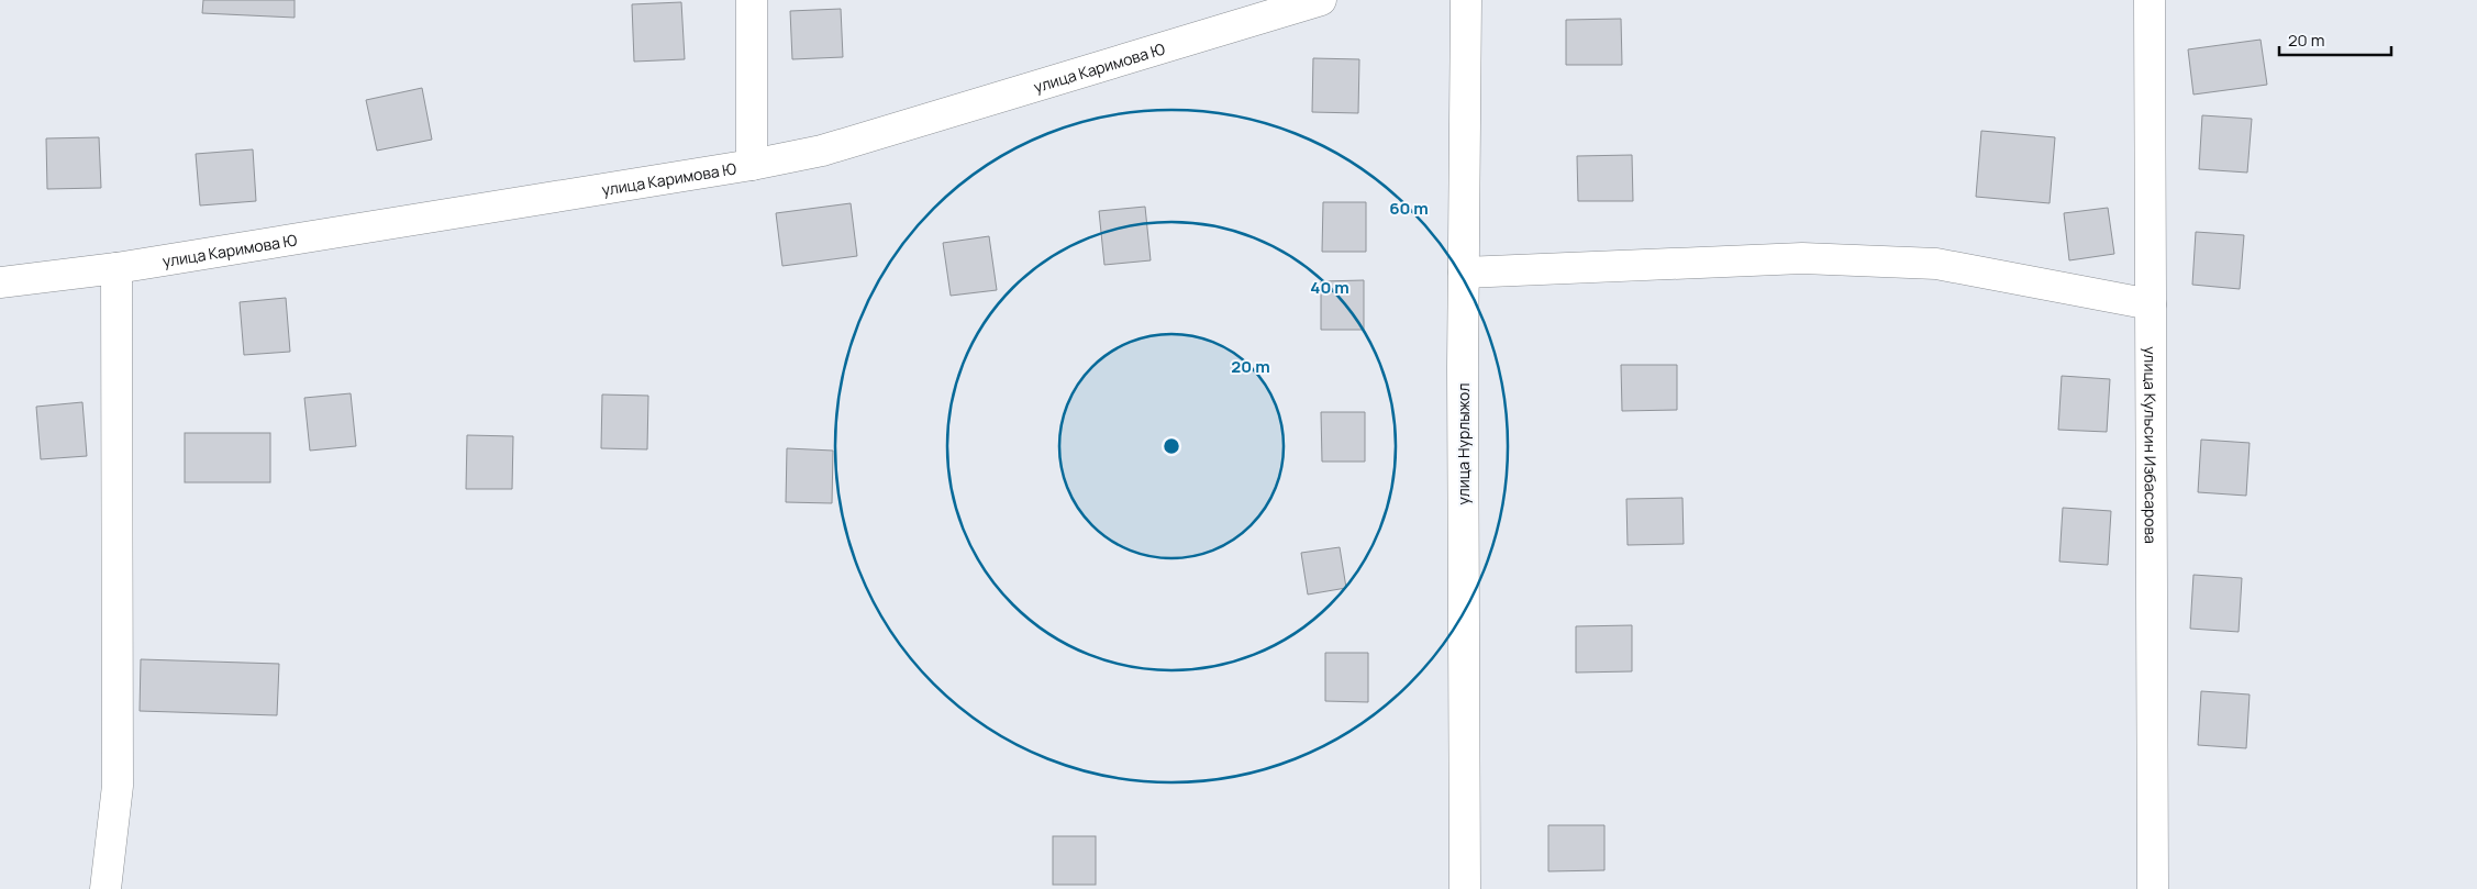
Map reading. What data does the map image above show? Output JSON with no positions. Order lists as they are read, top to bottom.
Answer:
{
  "streets": {
    "street": ["улица Каримова Ю", "улица Нурлыжол", "улица Кульсин Избасарова"]
  },
  "scale_bar": "20 m",
  "rings": ["60 m", "40 m", "20 m"]
}
